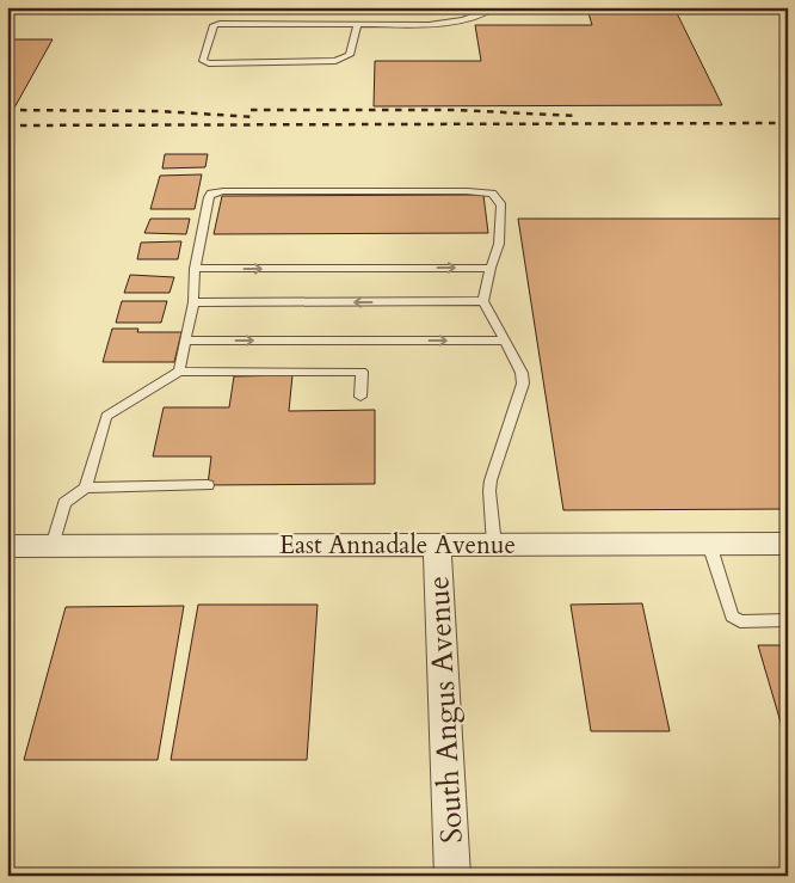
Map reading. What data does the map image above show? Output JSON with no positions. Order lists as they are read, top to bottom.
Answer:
{
  "streets": {
    "street": ["East Annadale Avenue", "South Angus Avenue"]
  },
  "crossings": [
    ["East Annadale Avenue", "South Angus Avenue"]
  ]
}
